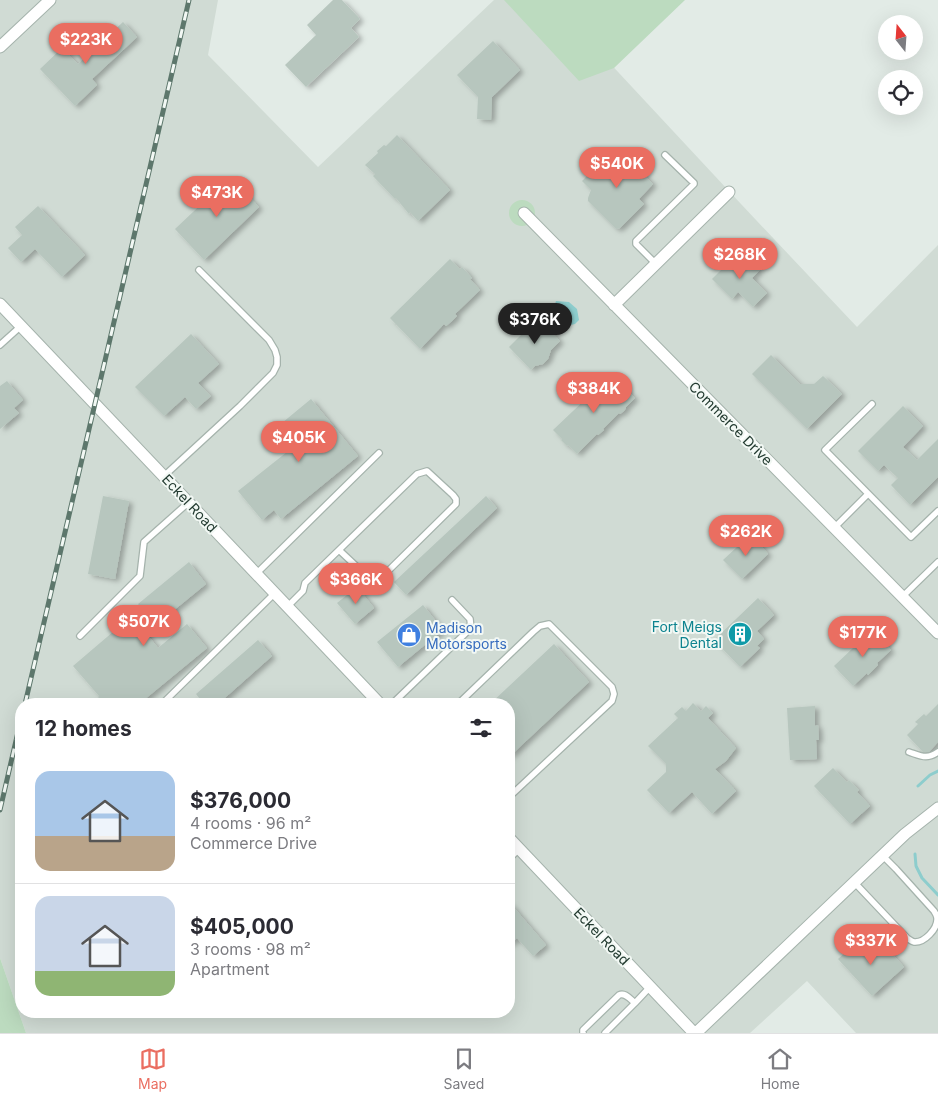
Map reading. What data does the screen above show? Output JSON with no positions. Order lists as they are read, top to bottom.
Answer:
{
  "streets": {
    "street": ["Commerce Drive", "Eckel Road"]
  },
  "places": {
    "building": ["Fort Meigs Dental"],
    "shop": ["Madison Motorsports"]
  },
  "north": "top",
  "page": {
    "price": [
      "$223K",
      "$540K",
      "$473K",
      "$268K",
      "$376K",
      "$384K",
      "$405K",
      "$262K",
      "$366K",
      "$507K",
      "$177K",
      "$337K"
    ],
    "heading": "12 homes",
    "list": [
      {
        "name": "$376,000",
        "note": "4 rooms · 96 m² · Commerce Drive"
      },
      {
        "name": "$405,000",
        "note": "3 rooms · 98 m² · Apartment"
      }
    ],
    "tabs": ["Map", "Saved", "Home"]
  }
}
